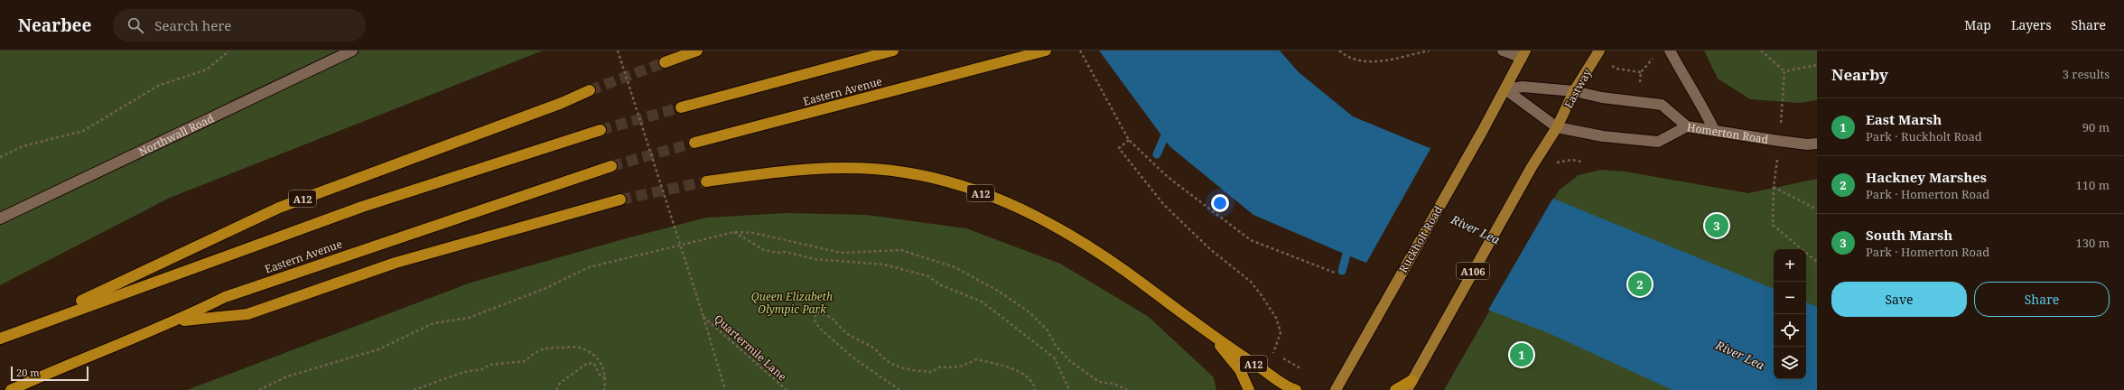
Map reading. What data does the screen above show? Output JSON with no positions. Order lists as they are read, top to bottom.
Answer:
{
  "streets": {
    "highway": ["Eastern Avenue", "A12", "A106"],
    "main road": [
      "Eastway",
      "Northwall Road",
      "Homerton Road",
      "Ruckholt Road"
    ],
    "path": ["Quartermile Lane"]
  },
  "crossings": [
    ["Eastway", "Homerton Road"],
    ["Eastway", "A106"],
    ["Homerton Road", "A106"]
  ],
  "water": ["River Lea"],
  "parks": ["Queen Elizabeth Olympic Park"],
  "scale_bar": "20 m",
  "page": {
    "header": "Nearbee",
    "search": "Search here",
    "nav": ["Map", "Layers", "Share"],
    "heading": ["Nearby", "3 results"],
    "list": [
      {
        "mark": "1",
        "name": "East Marsh",
        "note": "Park · Ruckholt Road",
        "value": "90 m"
      },
      {
        "mark": "2",
        "name": "Hackney Marshes",
        "note": "Park · Homerton Road",
        "value": "110 m"
      },
      {
        "mark": "3",
        "name": "South Marsh",
        "note": "Park · Homerton Road",
        "value": "130 m"
      }
    ],
    "pins": ["3", "2", "1"],
    "map_buttons": ["+", "−"],
    "buttons": ["Save", "Share"],
    "scale": "20 m"
  }
}
